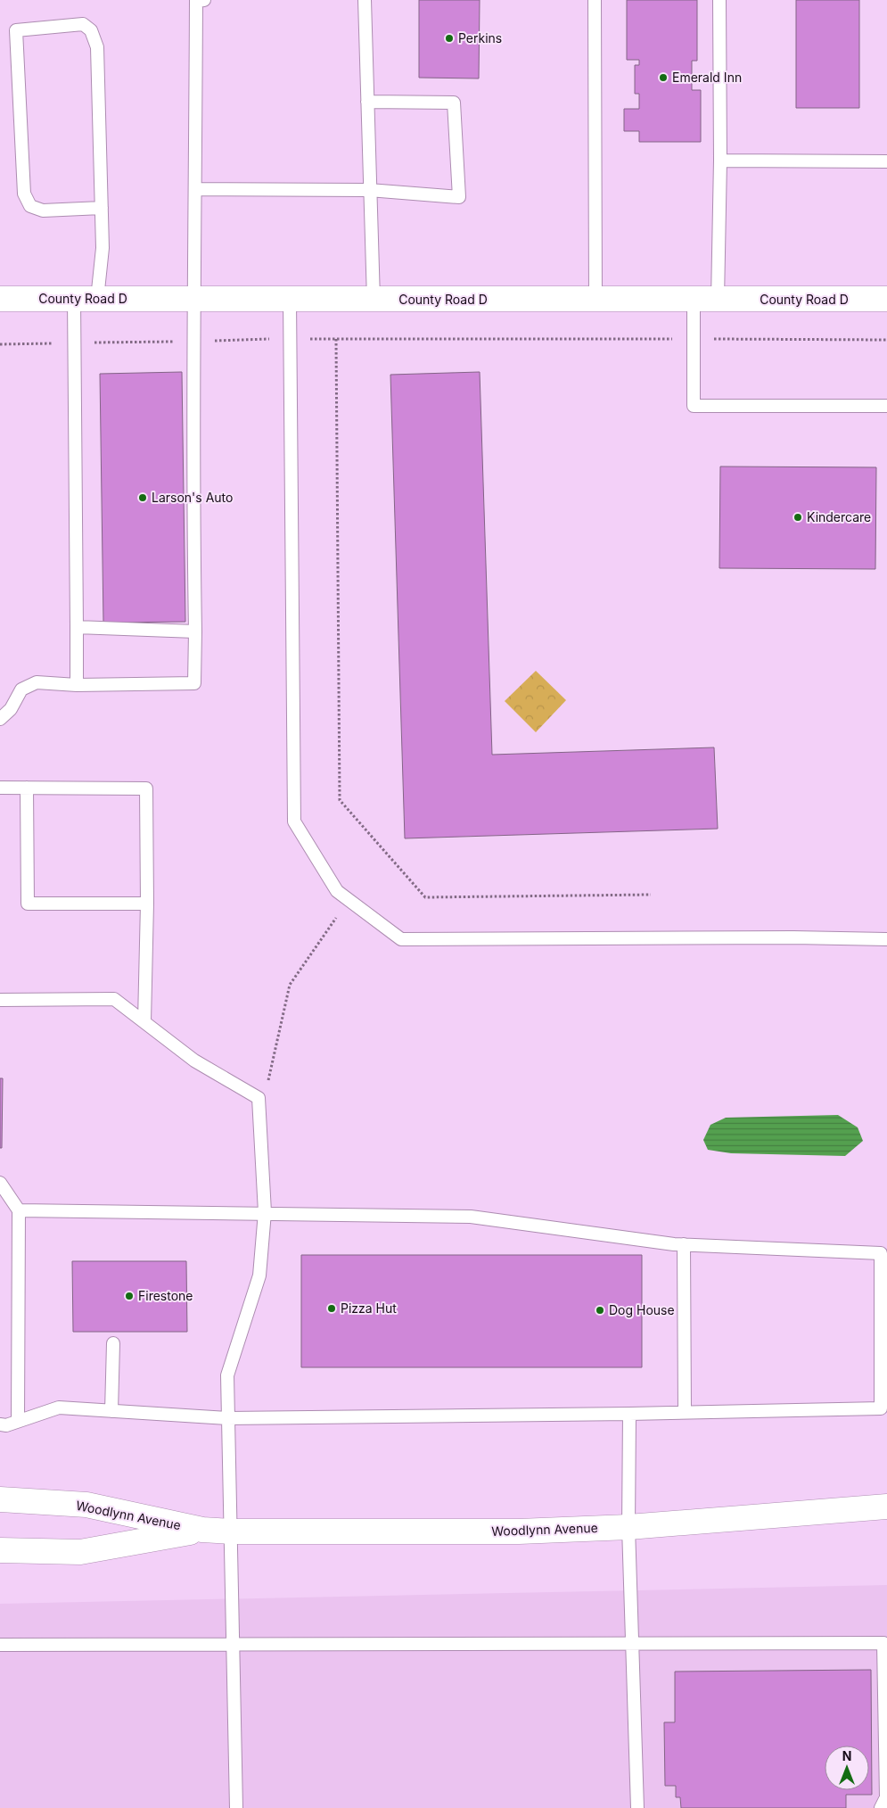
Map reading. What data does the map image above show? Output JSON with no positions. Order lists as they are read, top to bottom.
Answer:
{
  "streets": {
    "street": ["County Road D", "Woodlynn Avenue"]
  },
  "places": [
    "Perkins",
    "Emerald Inn",
    "Larson's Auto",
    "Kindercare",
    "Firestone",
    "Pizza Hut",
    "Dog House"
  ],
  "north": "top"
}
